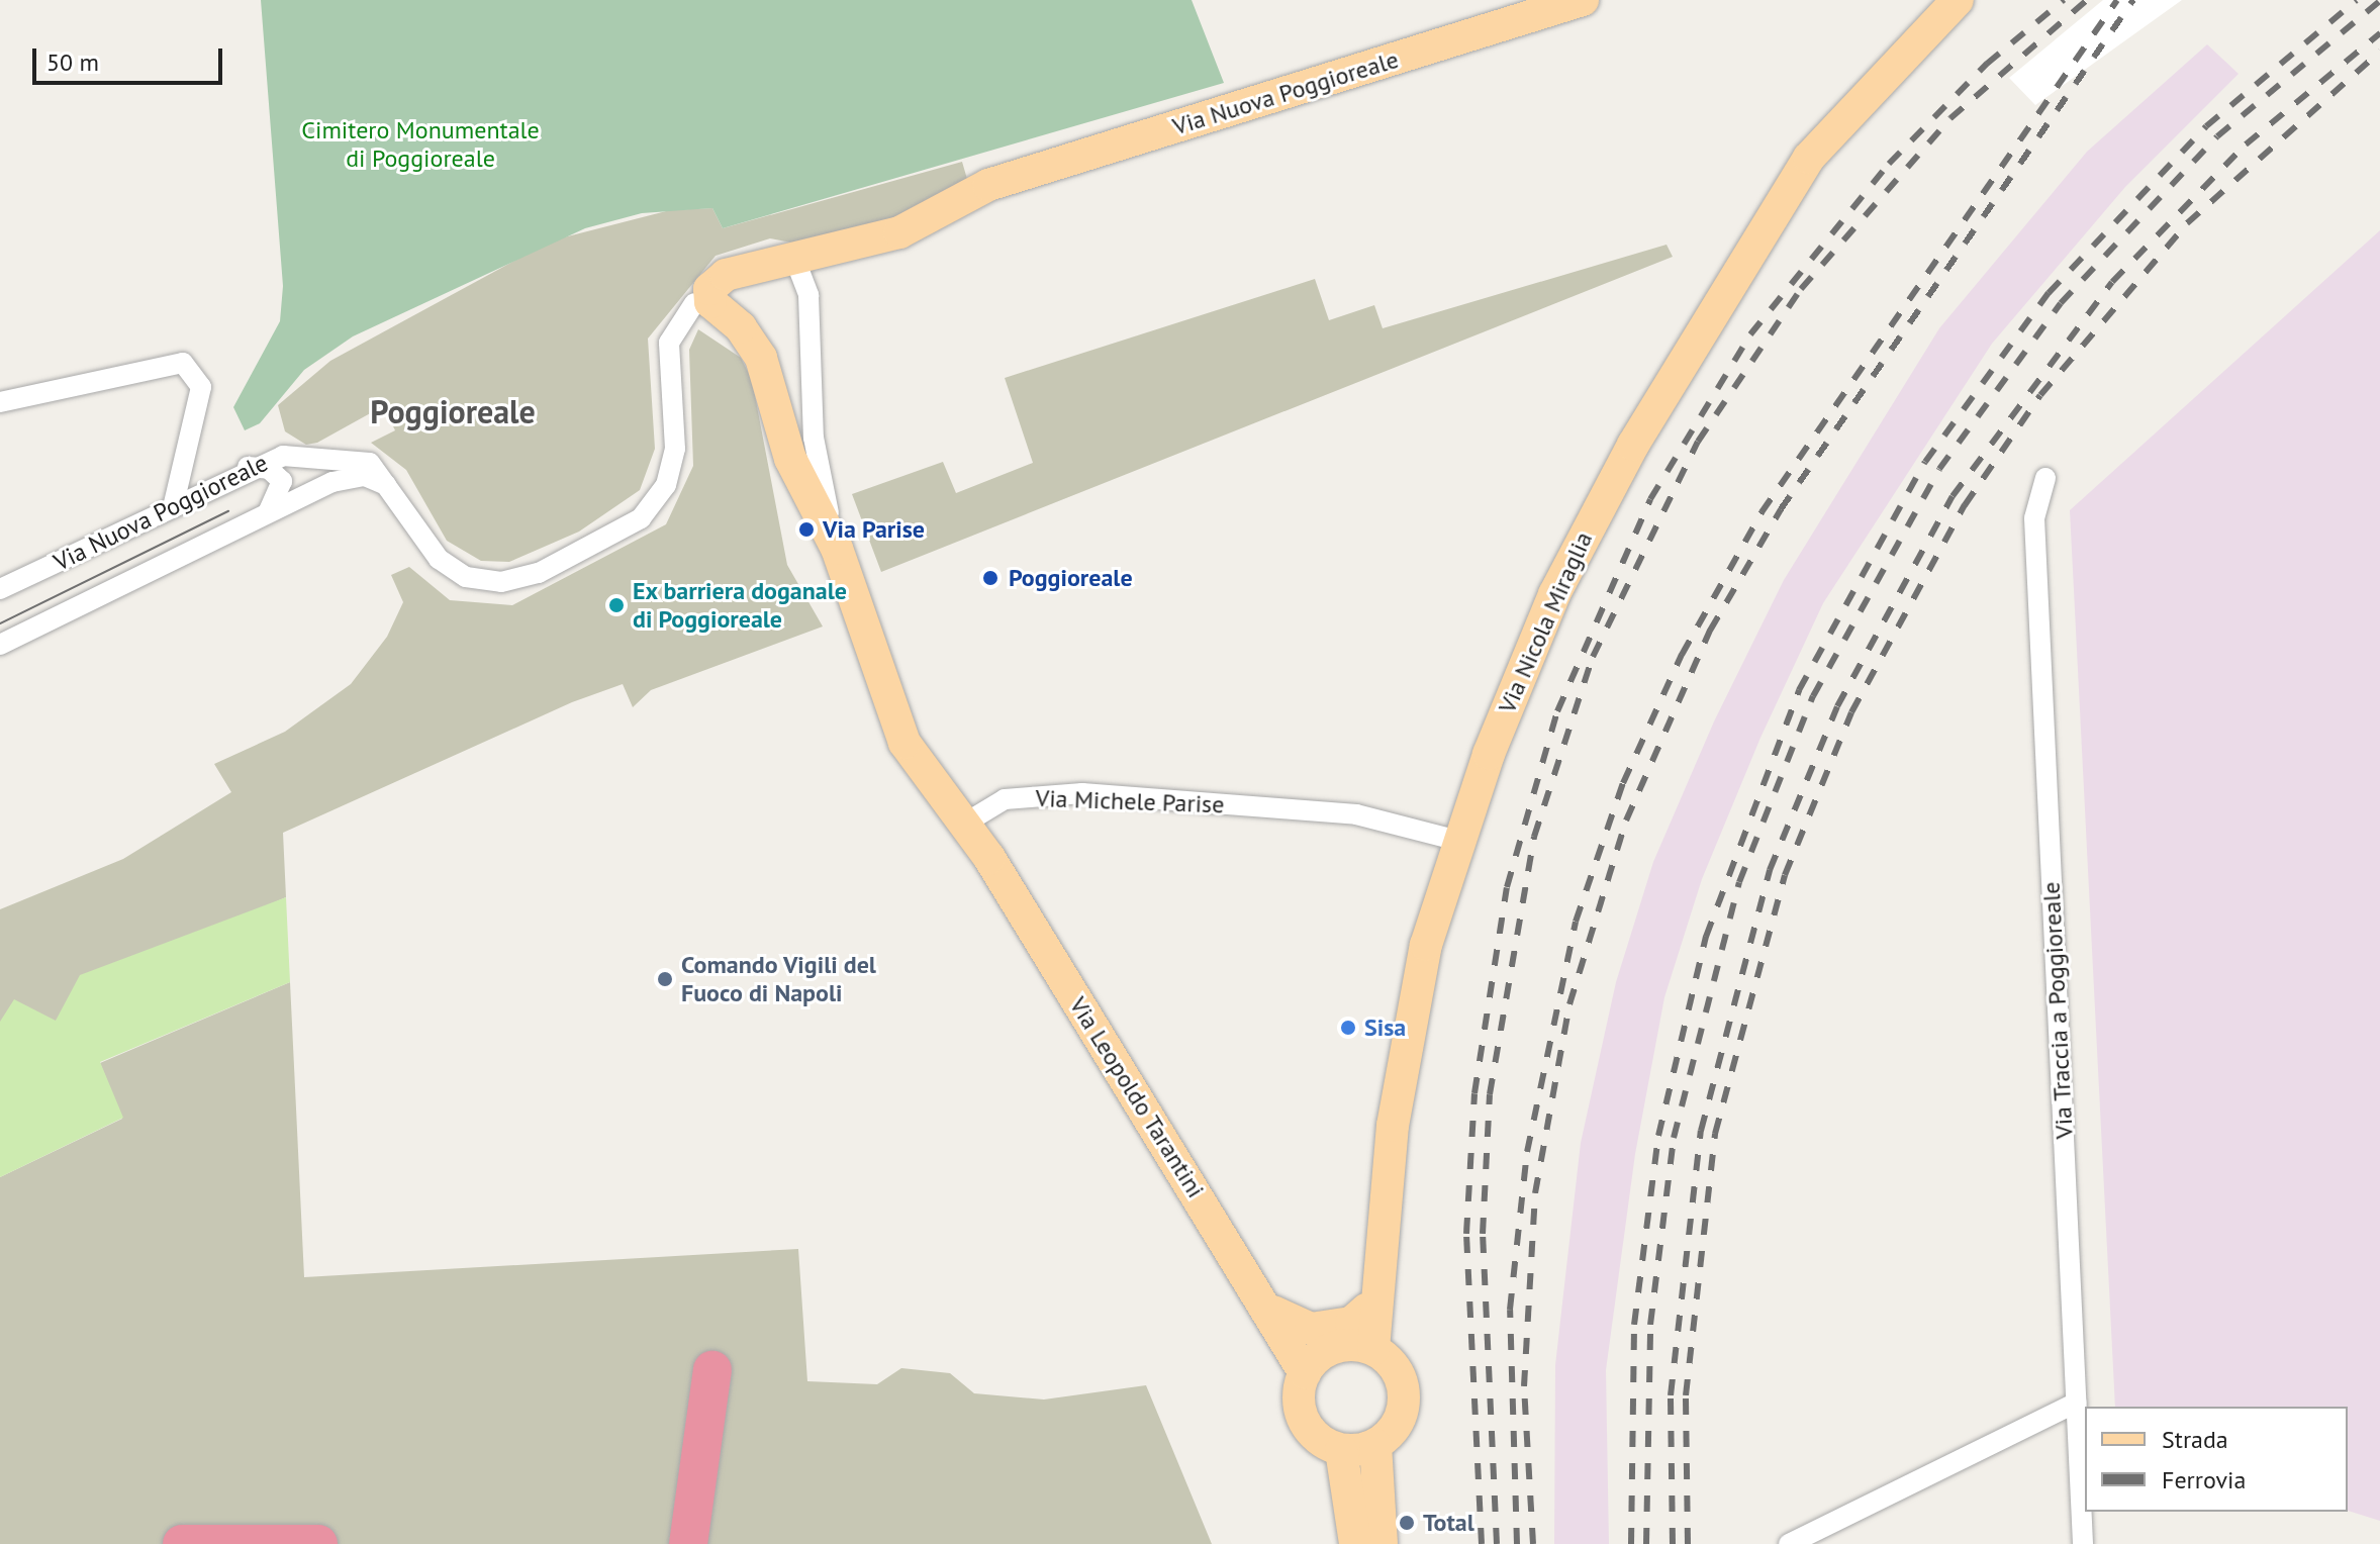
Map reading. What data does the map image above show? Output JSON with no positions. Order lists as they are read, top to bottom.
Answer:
{
  "streets": {
    "main road": ["Via Nuova Poggioreale", "Via Nicola Miraglia", "Via Leopoldo Tarantini"],
    "street": ["Via Michele Parise", "Via Traccia a Poggioreale"]
  },
  "crossings": [
    ["Via Nicola Miraglia", "Via Michele Parise"],
    ["Via Nicola Miraglia", "Via Leopoldo Tarantini"],
    ["Via Michele Parise", "Via Leopoldo Tarantini"]
  ],
  "districts": ["Poggioreale"],
  "parks": ["Cimitero Monumentale di Poggioreale"],
  "places": [
    "Via Parise",
    "Poggioreale",
    "Ex barriera doganale di Poggioreale",
    "Comando Vigili del Fuoco di Napoli",
    "Sisa",
    "Total"
  ],
  "legend": ["Strada", "Ferrovia"],
  "scale_bar": "50 m"
}
